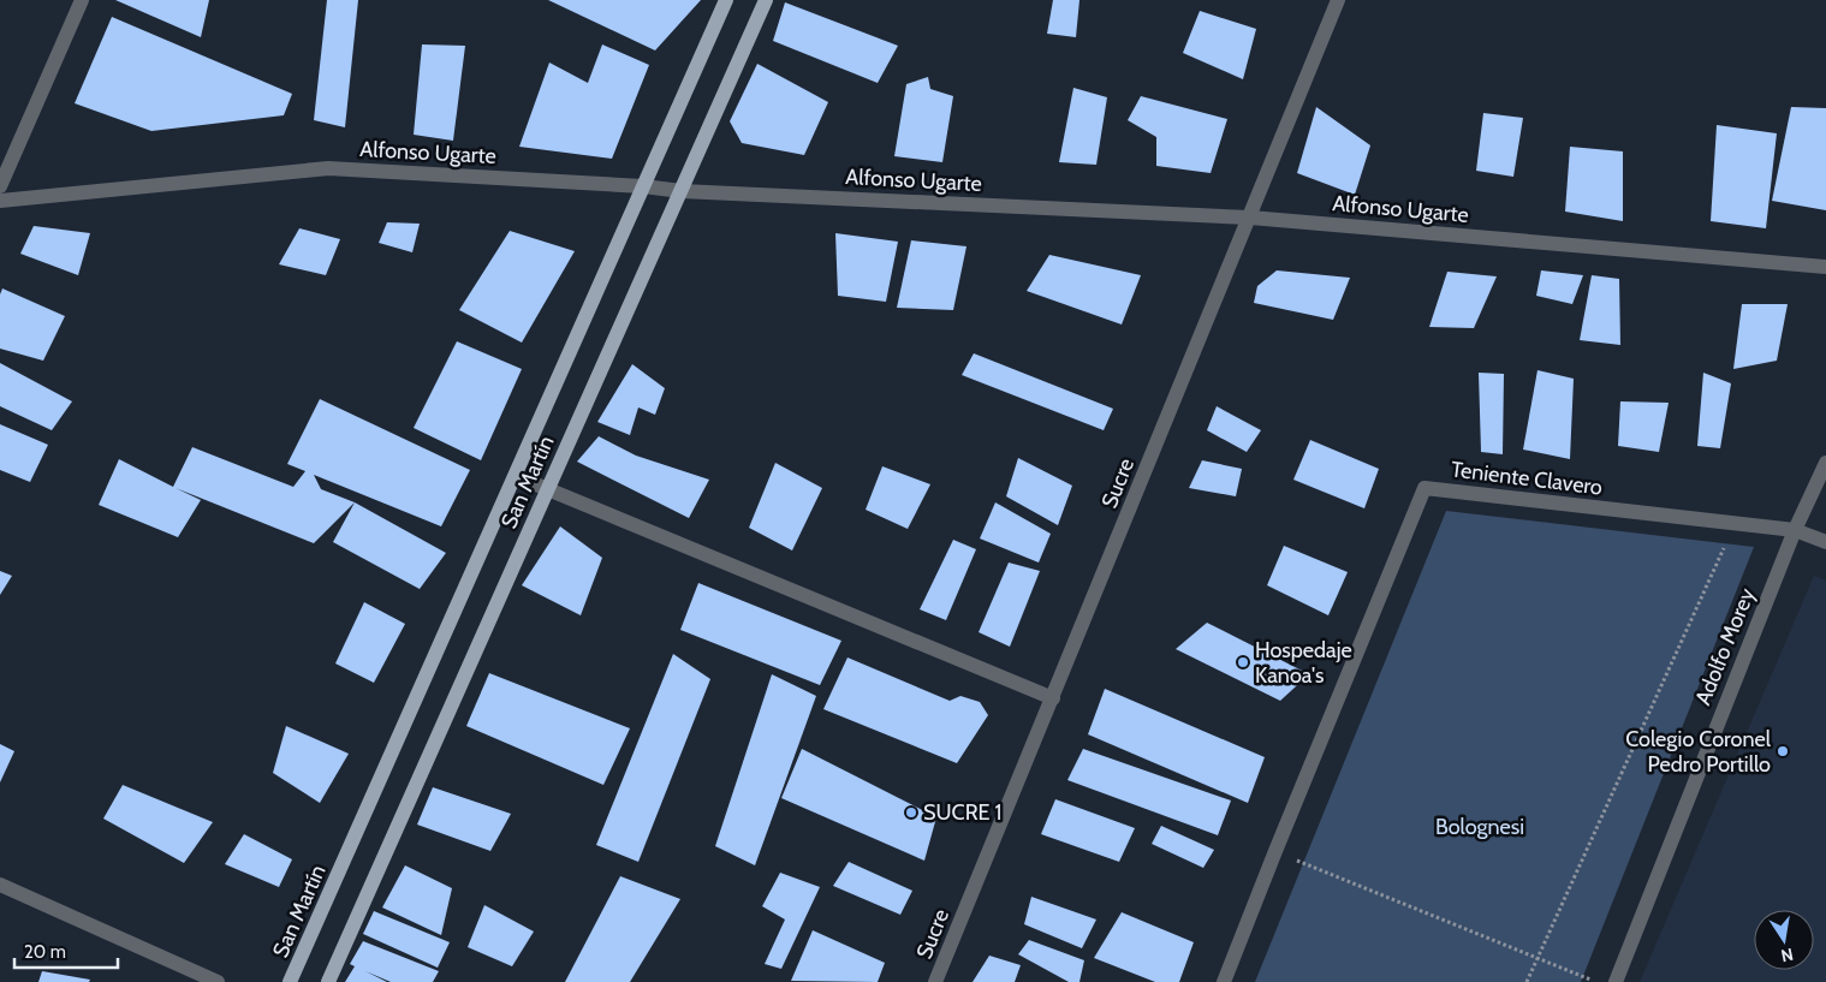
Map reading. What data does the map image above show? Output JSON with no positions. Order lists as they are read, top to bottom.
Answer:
{
  "streets": {
    "main road": ["San Martín"],
    "street": [
      "Alfonso Ugarte",
      "Teniente Clavero",
      "Sucre",
      "Adolfo Morey"
    ]
  },
  "crossings": [
    ["Alfonso Ugarte", "San Martín"],
    ["Alfonso Ugarte", "Sucre"],
    ["Teniente Clavero", "Adolfo Morey"]
  ],
  "parks": ["Bolognesi"],
  "places": ["Hospedaje Kanoa's", "Colegio Coronel Pedro Portillo", "SUCRE 1"],
  "scale_bar": "20 m",
  "north": "bottom"
}
